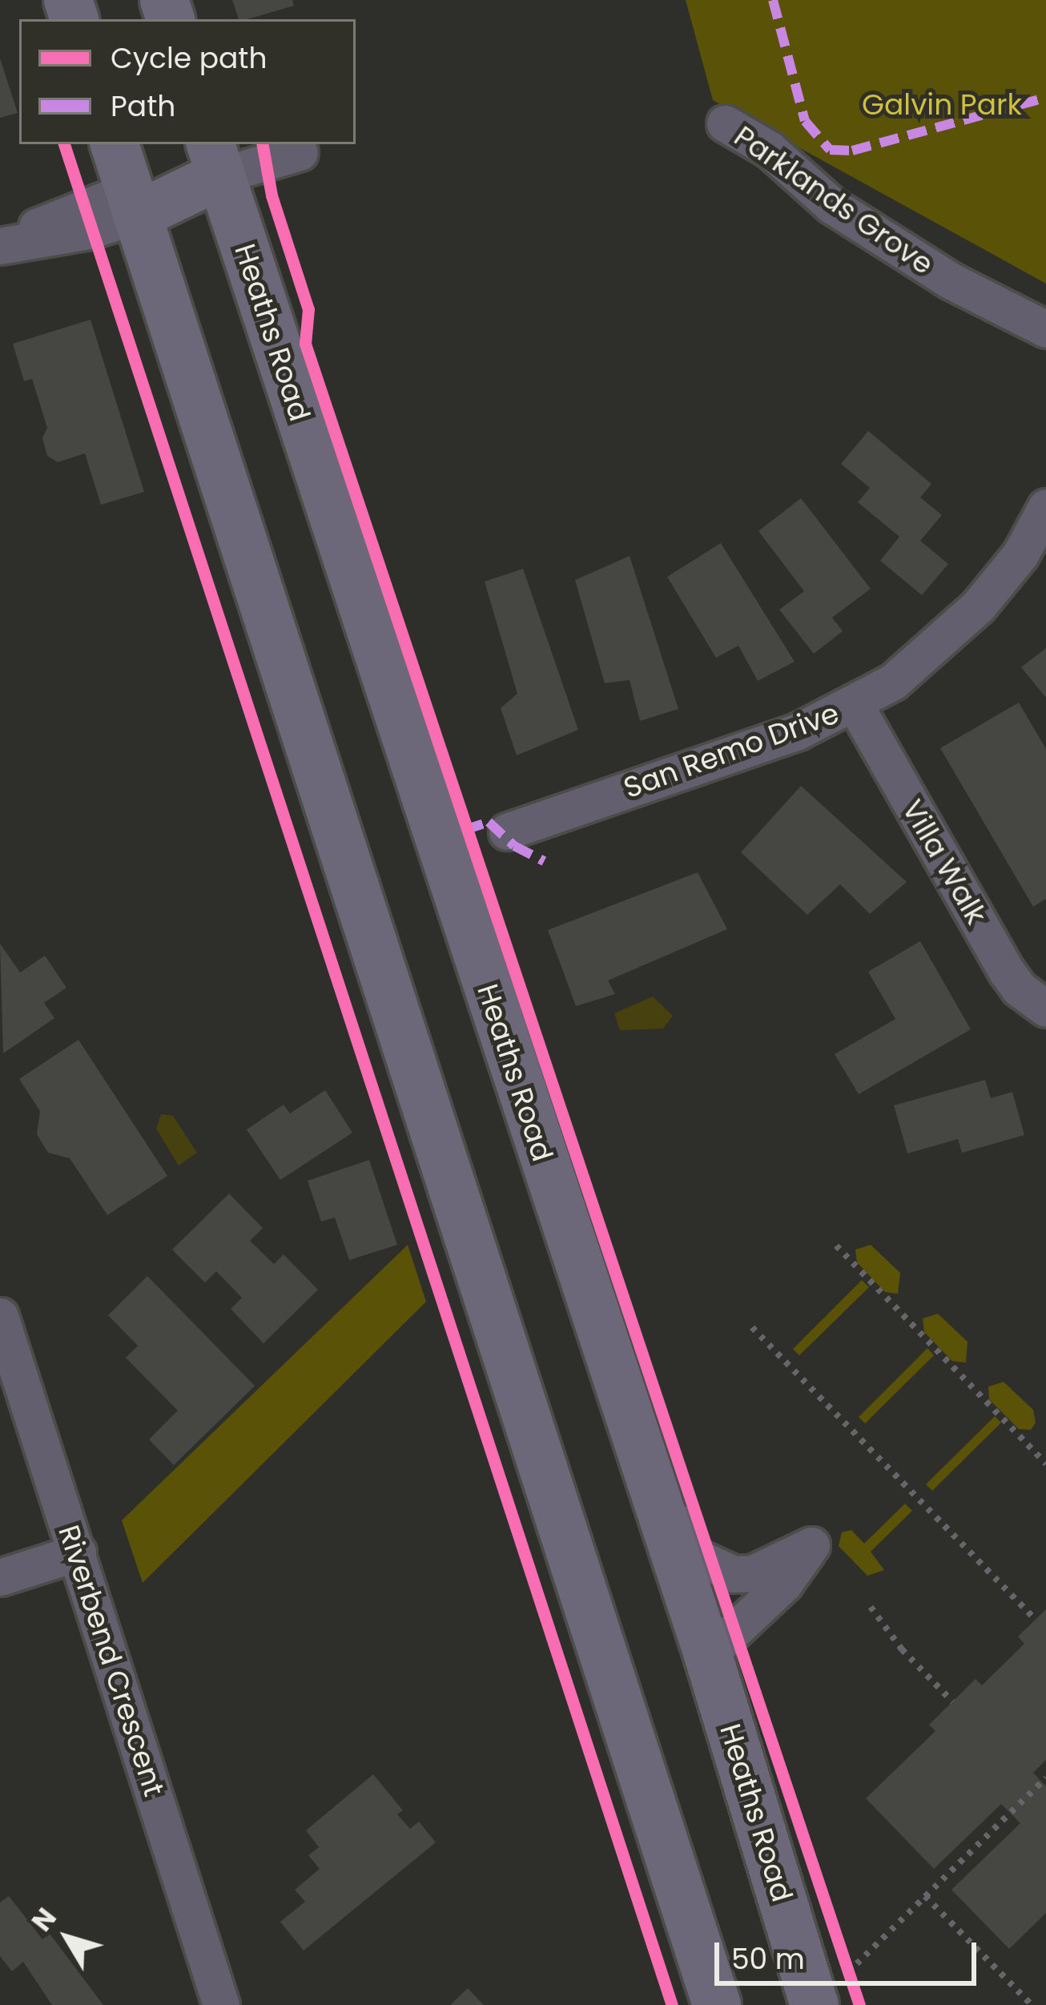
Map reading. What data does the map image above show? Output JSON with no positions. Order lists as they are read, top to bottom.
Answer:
{
  "streets": {
    "main road": ["Heaths Road"],
    "street": [
      "Parklands Grove",
      "San Remo Drive",
      "Villa Walk",
      "Riverbend Crescent"
    ]
  },
  "crossings": [
    ["San Remo Drive", "Villa Walk"]
  ],
  "parks": ["Galvin Park"],
  "legend": ["Cycle path", "Path"],
  "scale_bar": "50 m",
  "north": "top left"
}
